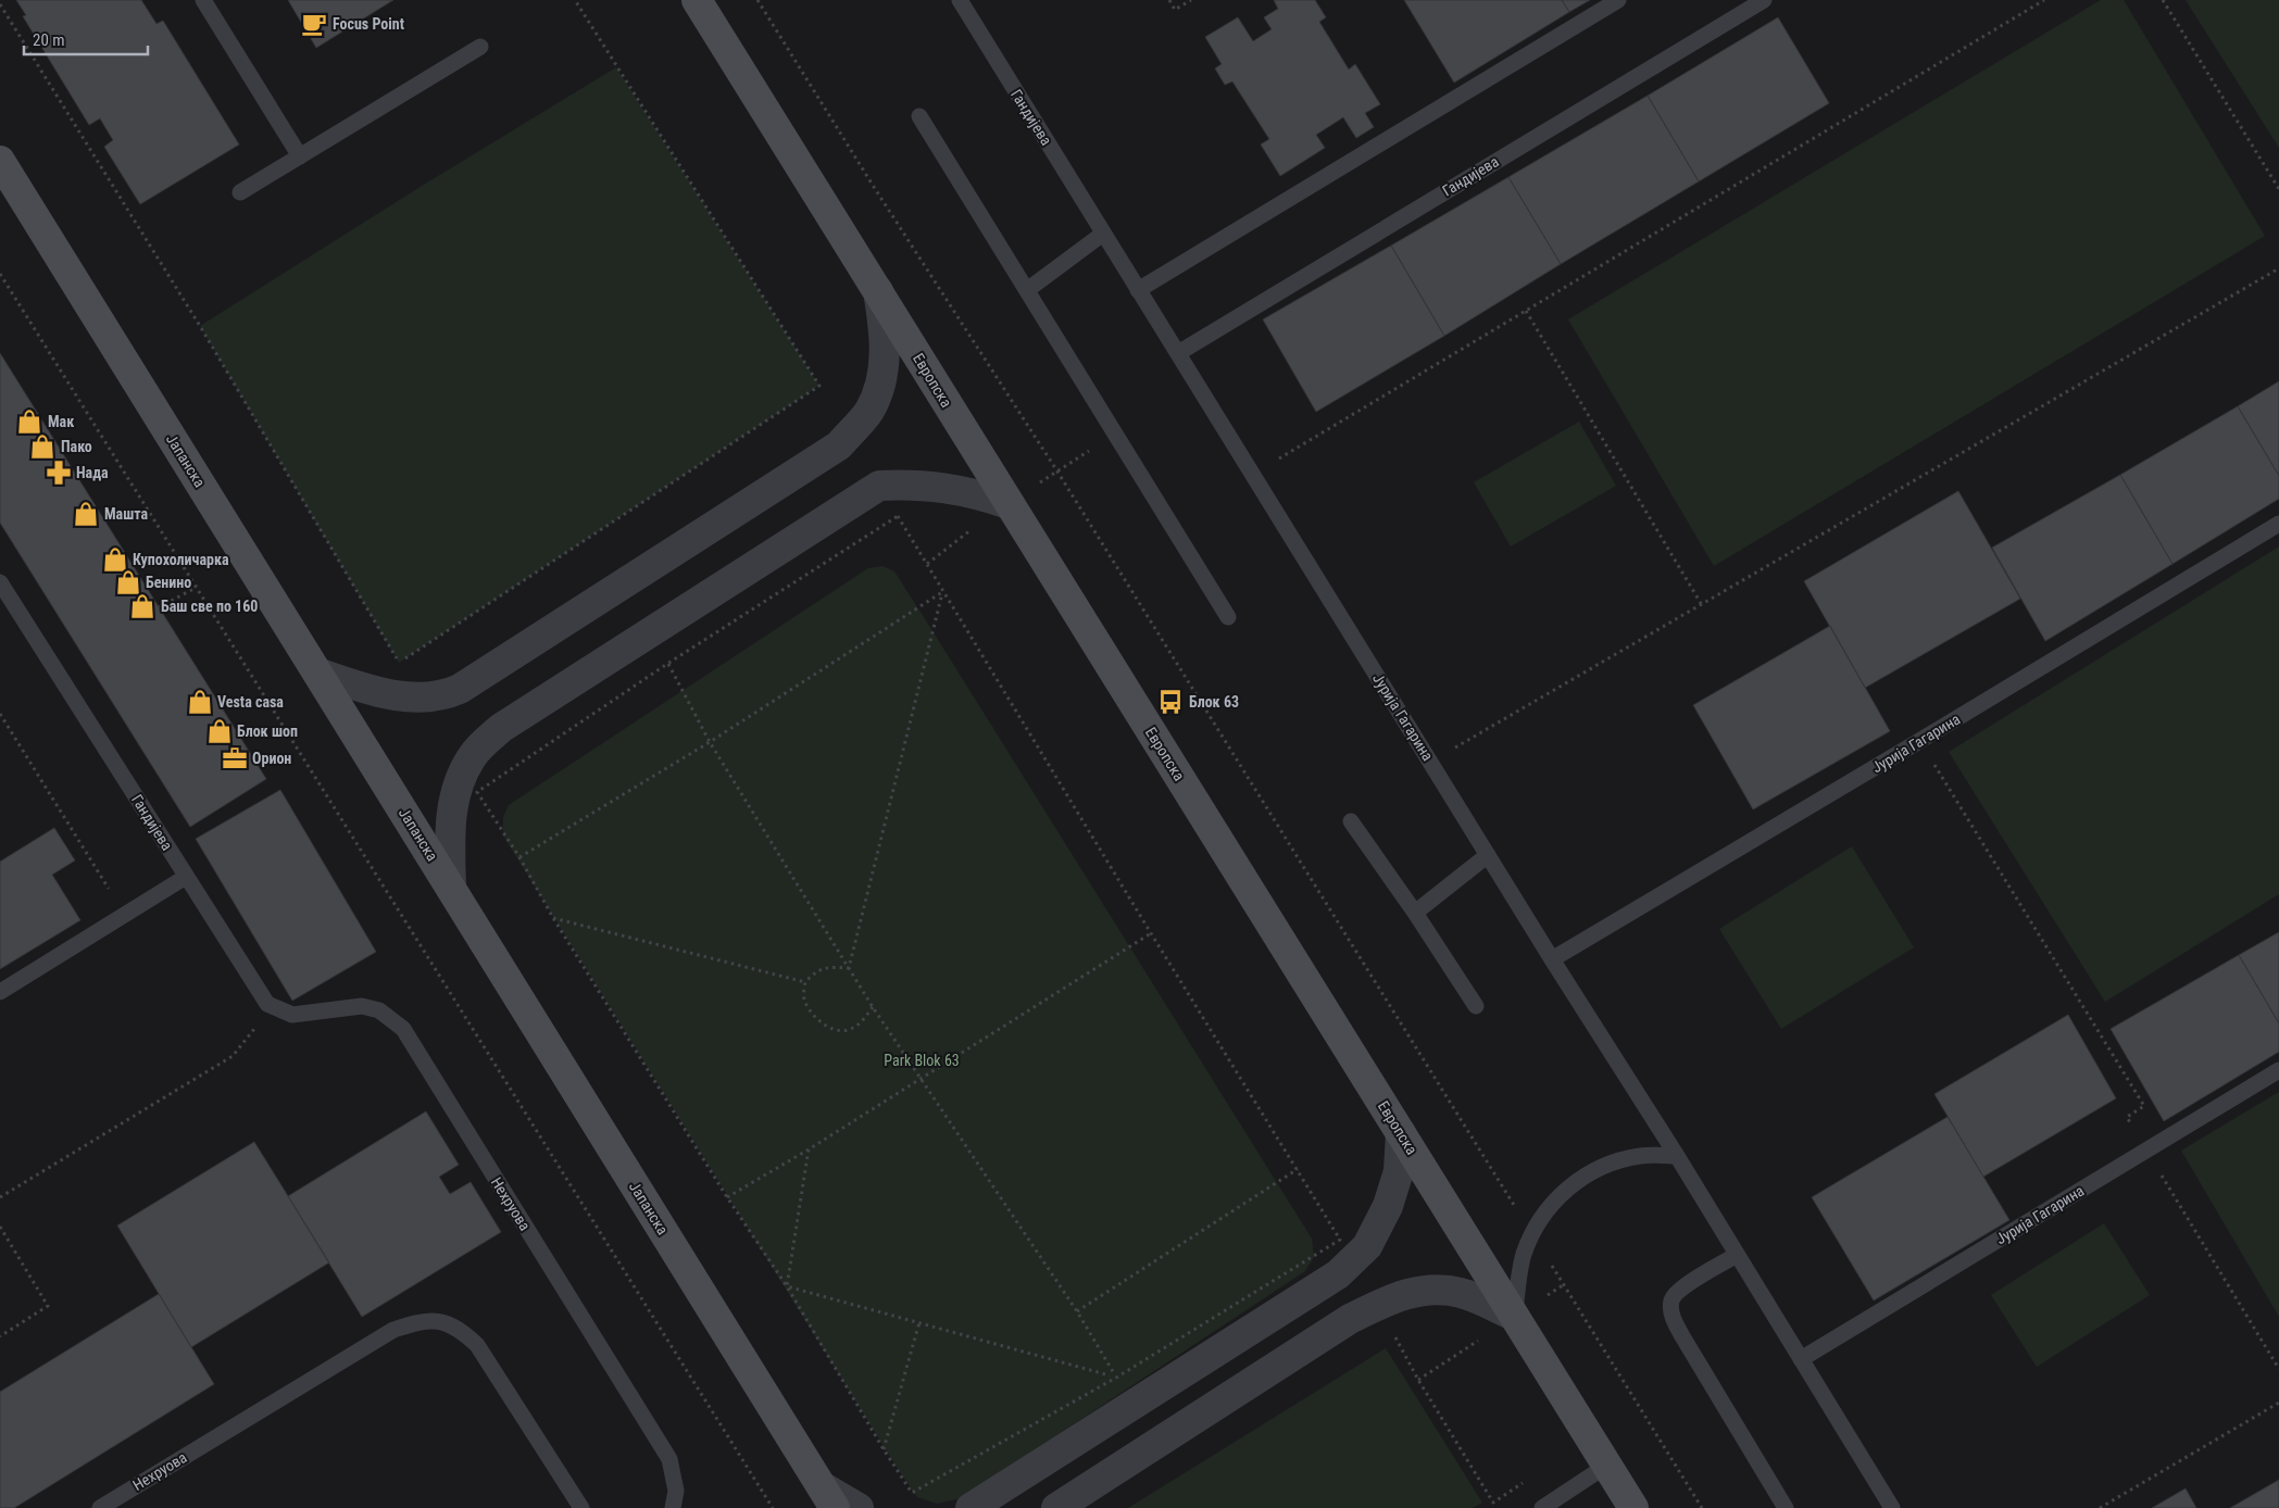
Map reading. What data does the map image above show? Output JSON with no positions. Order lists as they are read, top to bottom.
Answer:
{
  "streets": {
    "street": ["Европска", "Јапанска"],
    "lane": ["Гандијева", "Јурија Гагарина", "Нехруова"]
  },
  "crossings": [
    ["Гандијева", "Јурија Гагарина"],
    ["Гандијева", "Нехруова"]
  ],
  "parks": ["Park Blok 63"],
  "places": {
    "cafe": ["Focus Point"],
    "shop": [
      "Мак",
      "Пако",
      "Машта",
      "Купохоличарка",
      "Бенино",
      "Баш све по 160",
      "Vesta casa",
      "Блок шоп"
    ],
    "pharmacy": ["Нада"],
    "bus stop": ["Блок 63"],
    "office": ["Орион"]
  },
  "scale_bar": "20 m"
}
